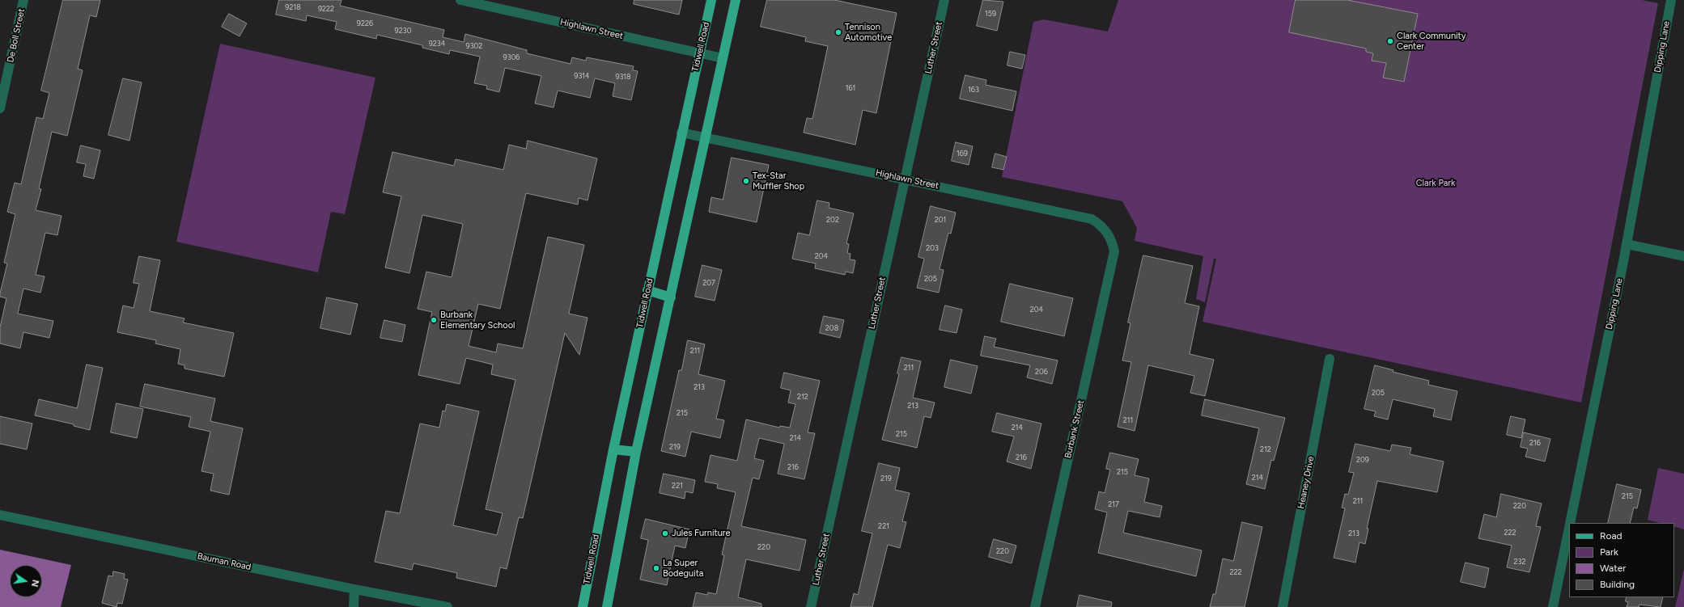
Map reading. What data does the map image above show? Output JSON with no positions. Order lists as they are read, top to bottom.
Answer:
{
  "streets": {
    "main road": ["Tidwell Road"],
    "street": [
      "Highlawn Street",
      "De Boll Street",
      "Dipping Lane",
      "Luther Street",
      "Burbank Street",
      "Heaney Drive",
      "Bauman Road"
    ]
  },
  "crossings": [
    ["Highlawn Street", "Tidwell Road"],
    ["Highlawn Street", "Luther Street"],
    ["Highlawn Street", "Burbank Street"]
  ],
  "parks": ["Clark Park"],
  "places": [
    "Tennison Automotive",
    "Clark Community Center",
    "Tex-Star Muffler Shop",
    "Burbank Elementary School",
    "Jules Furniture",
    "La Super Bodeguita"
  ],
  "house_numbers": [
    "9218",
    "9222",
    "159",
    "9226",
    "9230",
    "9234",
    "9302",
    "9306",
    "9314",
    "9318",
    "161",
    "163",
    "169",
    "202",
    "201",
    "203",
    "204",
    "205",
    "207",
    "204",
    "208",
    "211",
    "211",
    "206",
    "213",
    "205",
    "212",
    "213",
    "215",
    "211",
    "214",
    "215",
    "214",
    "216",
    "219",
    "212",
    "216",
    "209",
    "216",
    "215",
    "214",
    "219",
    "221",
    "215",
    "211",
    "217",
    "220",
    "221",
    "222",
    "213",
    "220",
    "220",
    "232",
    "222"
  ],
  "legend": [
    "Road",
    "Park",
    "Water",
    "Building"
  ],
  "north": "right"
}
